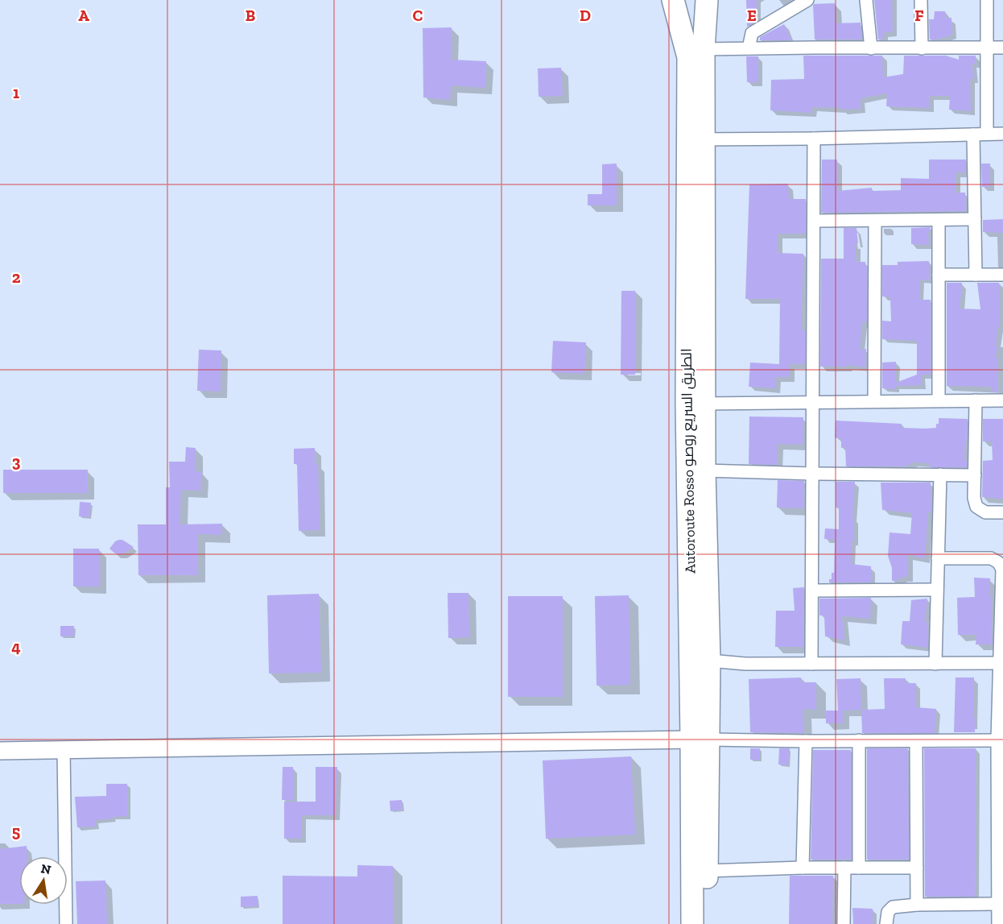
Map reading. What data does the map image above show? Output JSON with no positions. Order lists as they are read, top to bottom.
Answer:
{
  "streets": {
    "highway": ["Autoroute Rosso الطريق السريع روصو"]
  },
  "north": "top",
  "grid": {
    "columns": [
      "A",
      "B",
      "C",
      "D",
      "E",
      "F"
    ],
    "rows": [
      "1",
      "2",
      "3",
      "4",
      "5"
    ]
  }
}
